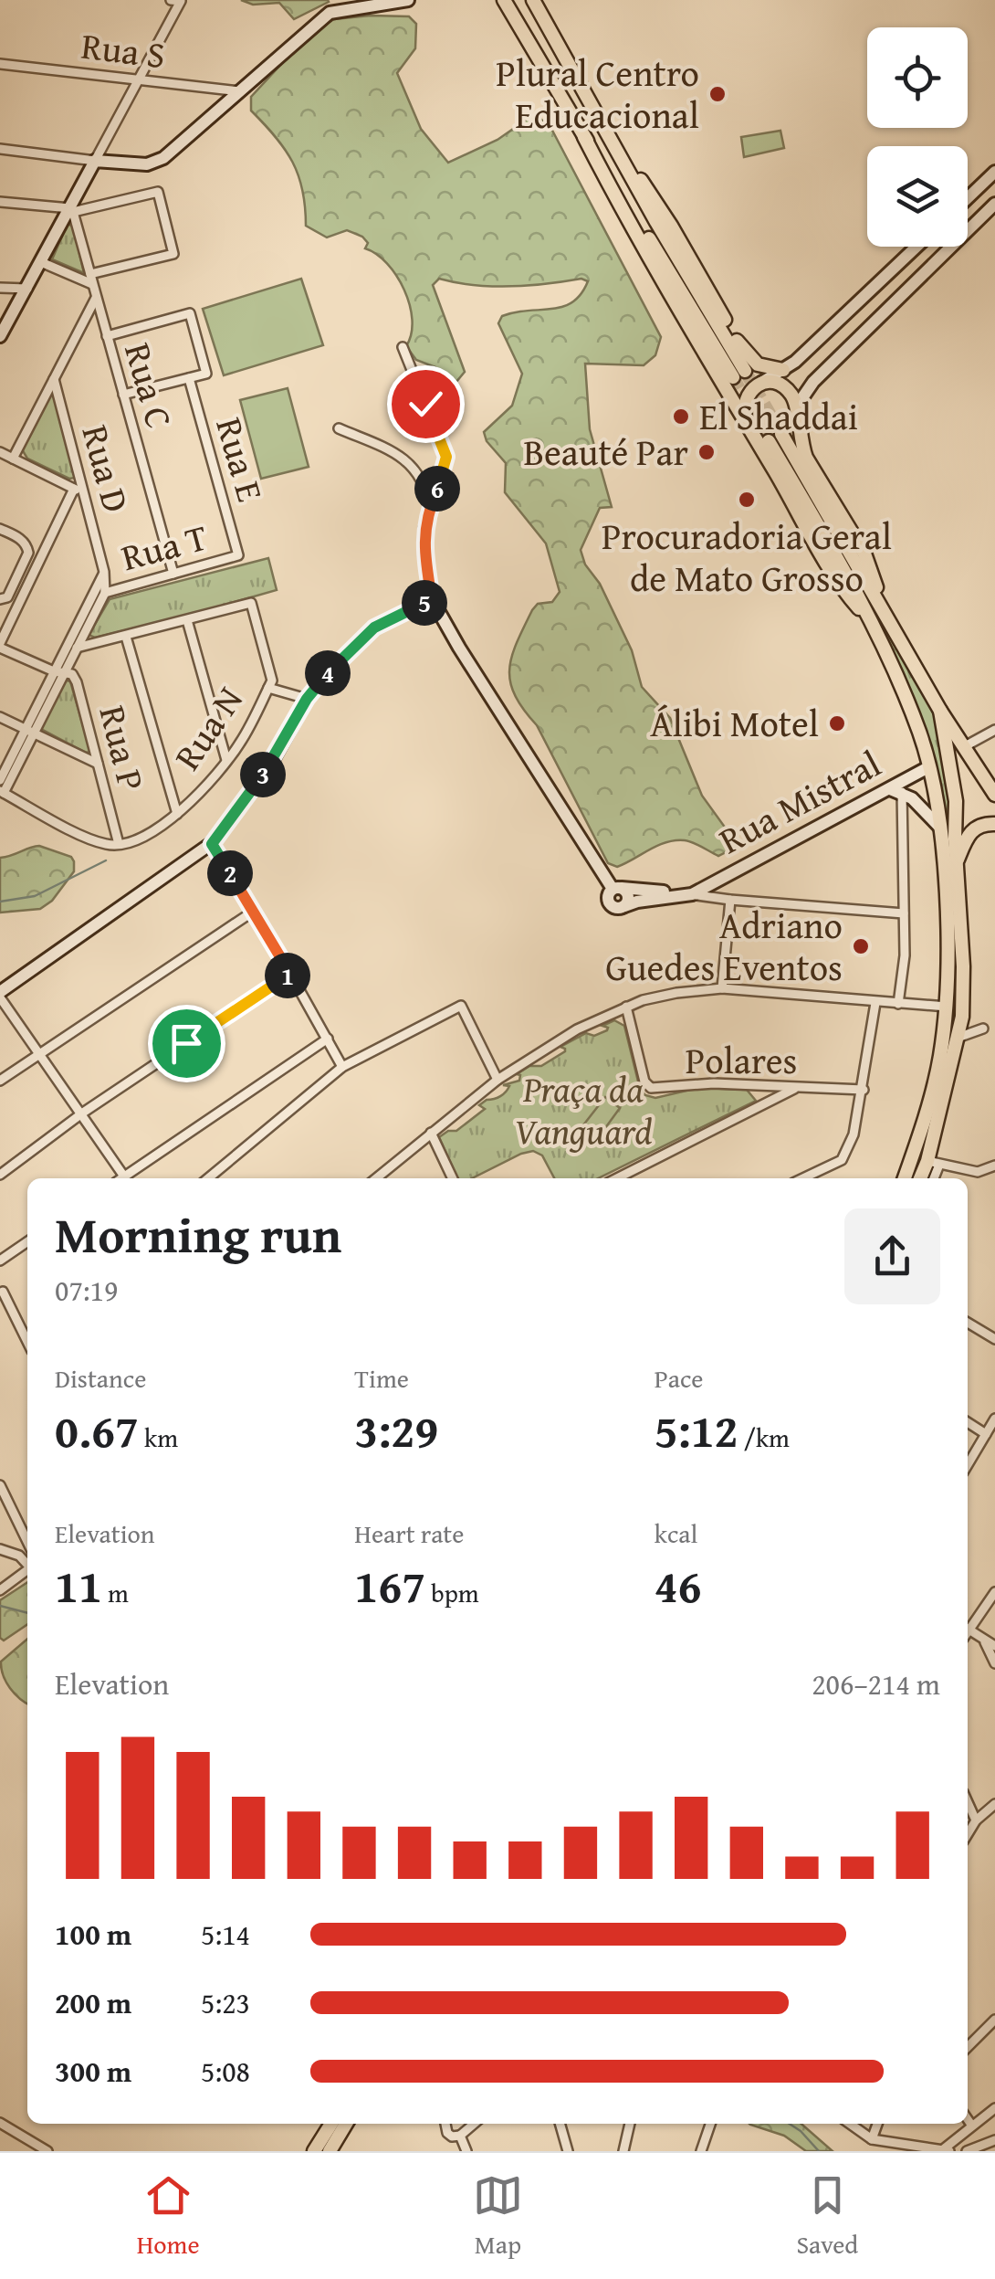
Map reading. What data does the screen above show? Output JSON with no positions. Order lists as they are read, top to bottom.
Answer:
{
  "streets": {
    "street": [
      "Rua S",
      "Rua C",
      "Rua E",
      "Rua D",
      "Rua T",
      "Rua N",
      "Rua P",
      "Rua Mistral",
      "Polares"
    ]
  },
  "crossings": [
    ["Rua C", "Rua T"],
    ["Rua E", "Rua T"],
    ["Rua D", "Rua T"],
    ["Rua N", "Rua P"]
  ],
  "parks": ["Praça da Vanguard"],
  "places": [
    "Plural Centro Educacional",
    "El Shaddai",
    "Beauté Par",
    "Procuradoria Geral de Mato Grosso",
    "Álibi Motel",
    "Adriano Guedes Eventos"
  ],
  "page": {
    "pins": [
      "6",
      "5",
      "4",
      "3",
      "2",
      "1"
    ],
    "heading": ["Morning run", "07:19"],
    "stats": [
      ["Distance", "0.67 km"],
      ["Time", "3:29"],
      ["Pace", "5:12 /km"],
      ["Elevation", "11 m"],
      ["Heart rate", "167 bpm"],
      ["kcal", "46"]
    ],
    "chart": ["Elevation", "206–214 m"],
    "list": [
      {
        "name": "100 m",
        "note": "5:14"
      },
      {
        "name": "200 m",
        "note": "5:23"
      },
      {
        "name": "300 m",
        "note": "5:08"
      }
    ],
    "tabs": ["Home", "Map", "Saved"]
  }
}
